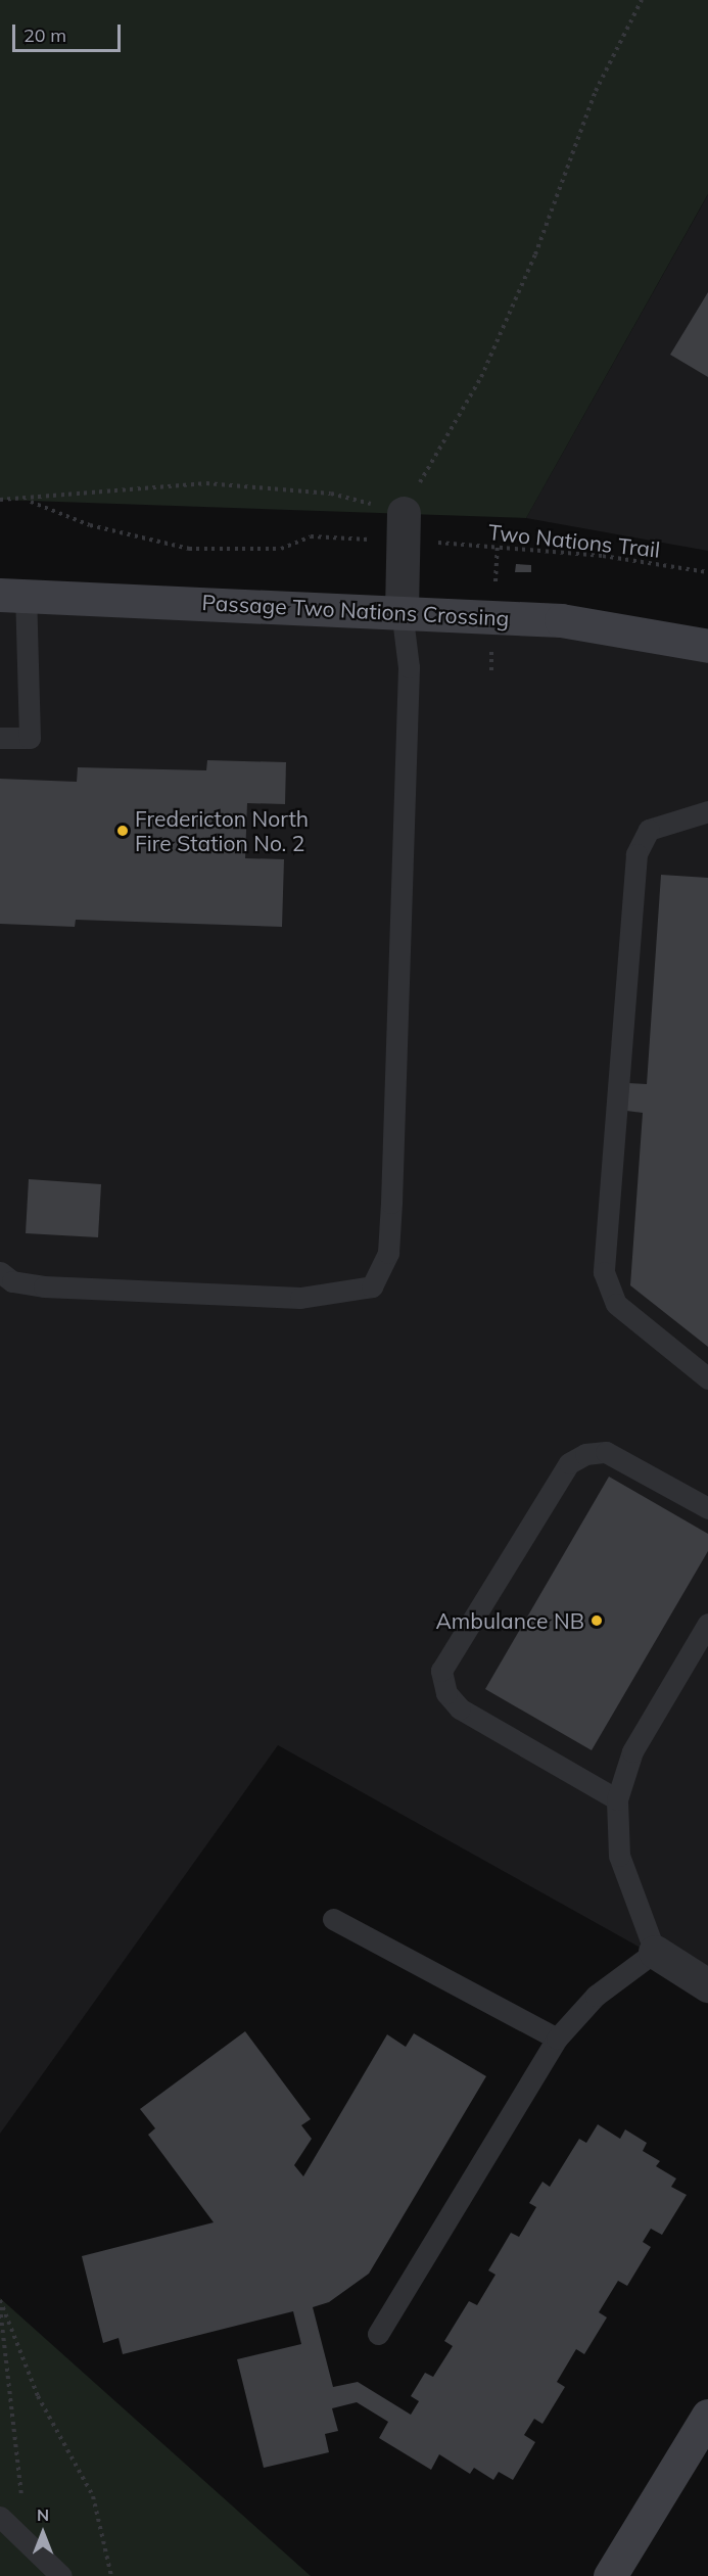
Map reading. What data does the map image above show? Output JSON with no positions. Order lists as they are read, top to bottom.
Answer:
{
  "streets": {
    "main road": ["Passage Two Nations Crossing"],
    "path": ["Two Nations Trail"]
  },
  "places": ["Fredericton North Fire Station No. 2", "Ambulance NB"],
  "scale_bar": "20 m",
  "north": "top"
}
